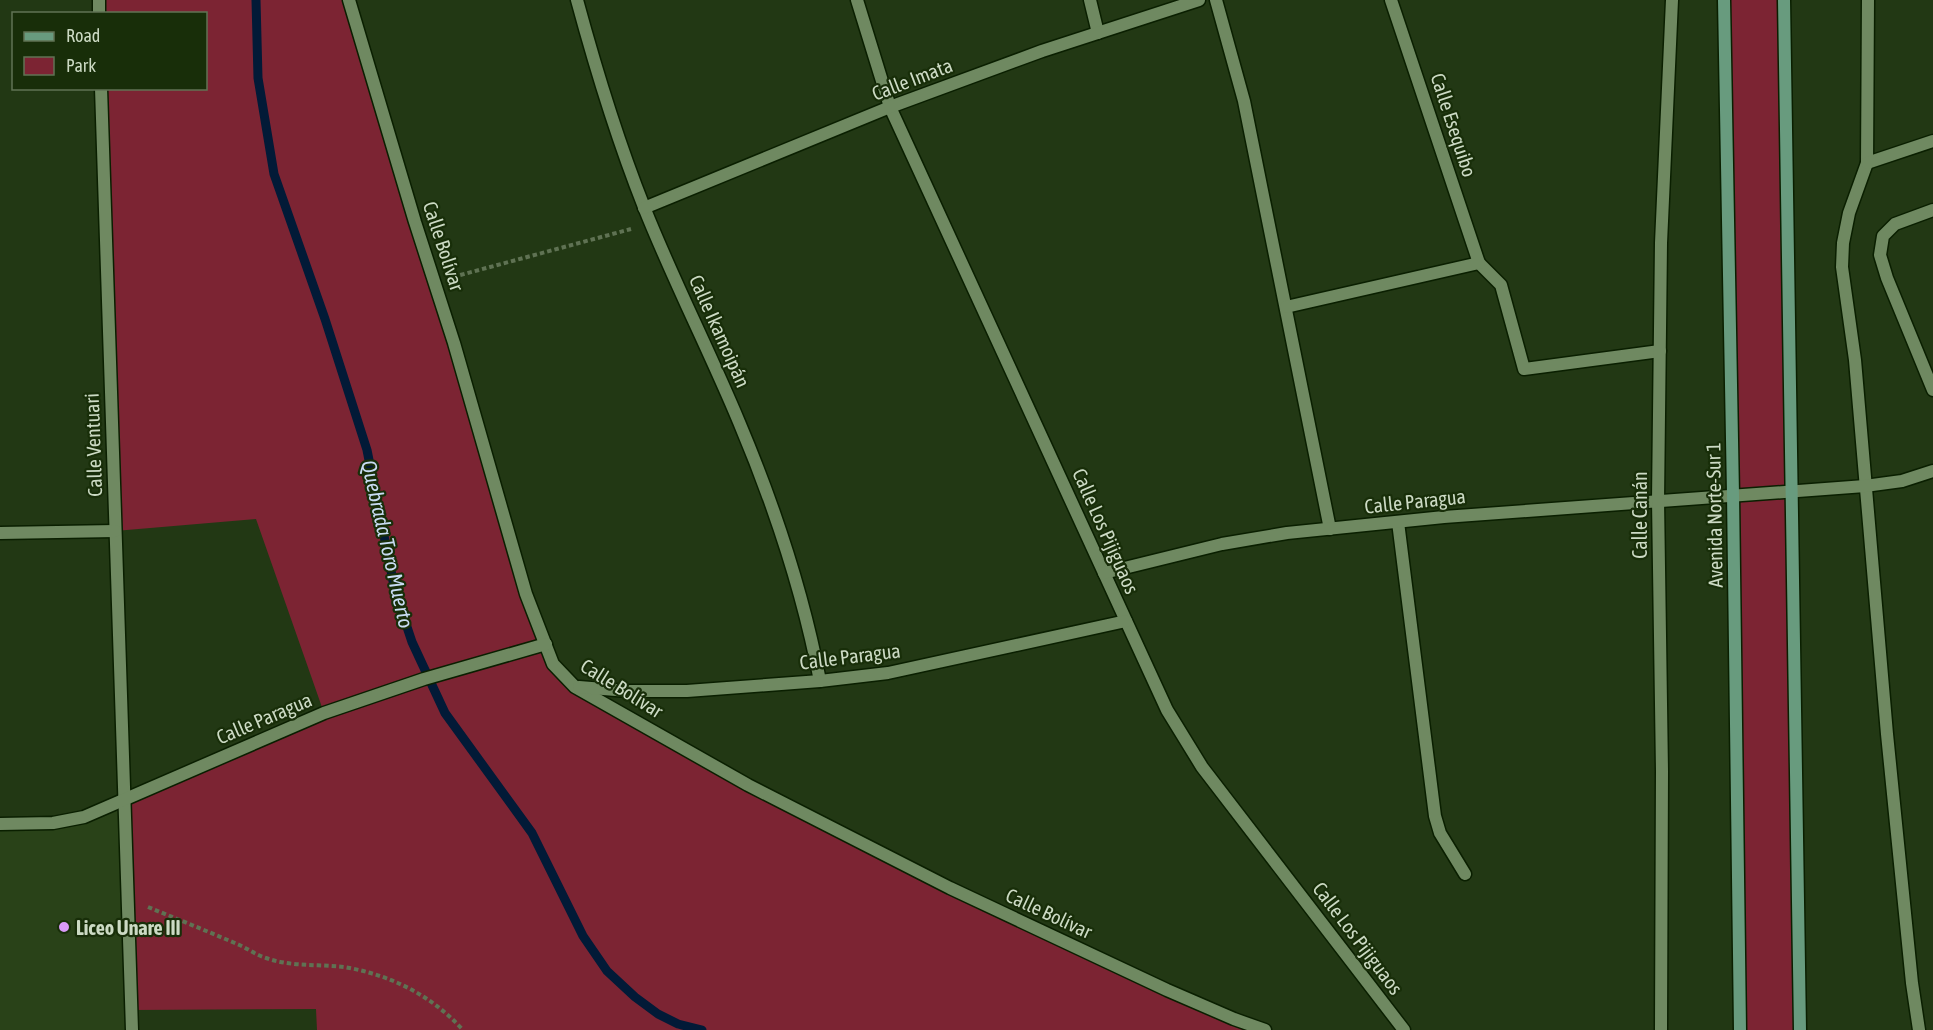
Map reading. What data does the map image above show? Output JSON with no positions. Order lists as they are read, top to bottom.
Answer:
{
  "streets": {
    "main road": ["Avenida Norte-Sur 1"],
    "street": [
      "Calle Imata",
      "Calle Esequibo",
      "Calle Bolívar",
      "Calle Ikamoipán",
      "Calle Ventuari",
      "Calle Paragua",
      "Calle Canán",
      "Calle Los Pijiguaos"
    ]
  },
  "crossings": [
    ["Calle Imata", "Calle Ikamoipán"],
    ["Calle Imata", "Calle Los Pijiguaos"],
    ["Calle Bolívar", "Calle Paragua"],
    ["Calle Ikamoipán", "Calle Paragua"],
    ["Calle Ventuari", "Calle Paragua"],
    ["Calle Paragua", "Calle Canán"],
    ["Calle Paragua", "Avenida Norte-Sur 1"],
    ["Calle Paragua", "Calle Los Pijiguaos"]
  ],
  "water": ["Quebrada Toro Muerto"],
  "places": ["Liceo Unare III"],
  "legend": ["Road", "Park"]
}
